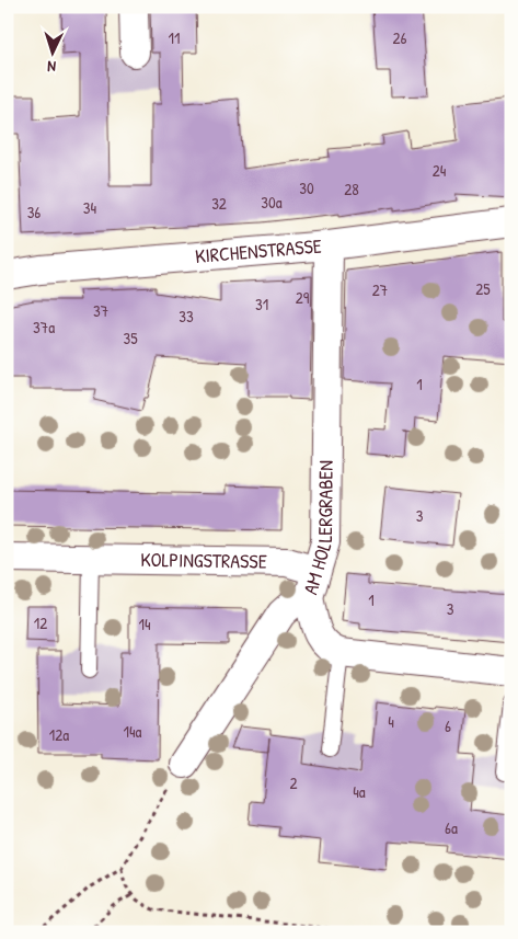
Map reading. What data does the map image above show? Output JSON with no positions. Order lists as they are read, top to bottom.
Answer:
{
  "streets": {
    "street": ["KIRCHENSTRASSE", "AM HOLLERGRABEN", "KOLPINGSTRASSE"]
  },
  "crossings": [
    ["KIRCHENSTRASSE", "AM HOLLERGRABEN"],
    ["AM HOLLERGRABEN", "KOLPINGSTRASSE"]
  ],
  "house_numbers": [
    "11",
    "26",
    "24",
    "30",
    "28",
    "30a",
    "32",
    "34",
    "36",
    "25",
    "27",
    "29",
    "31",
    "37",
    "33",
    "37a",
    "35",
    "1",
    "3",
    "1",
    "3",
    "12",
    "14",
    "4",
    "6",
    "14a",
    "12a",
    "2",
    "4a",
    "6a"
  ],
  "north": "bottom"
}
